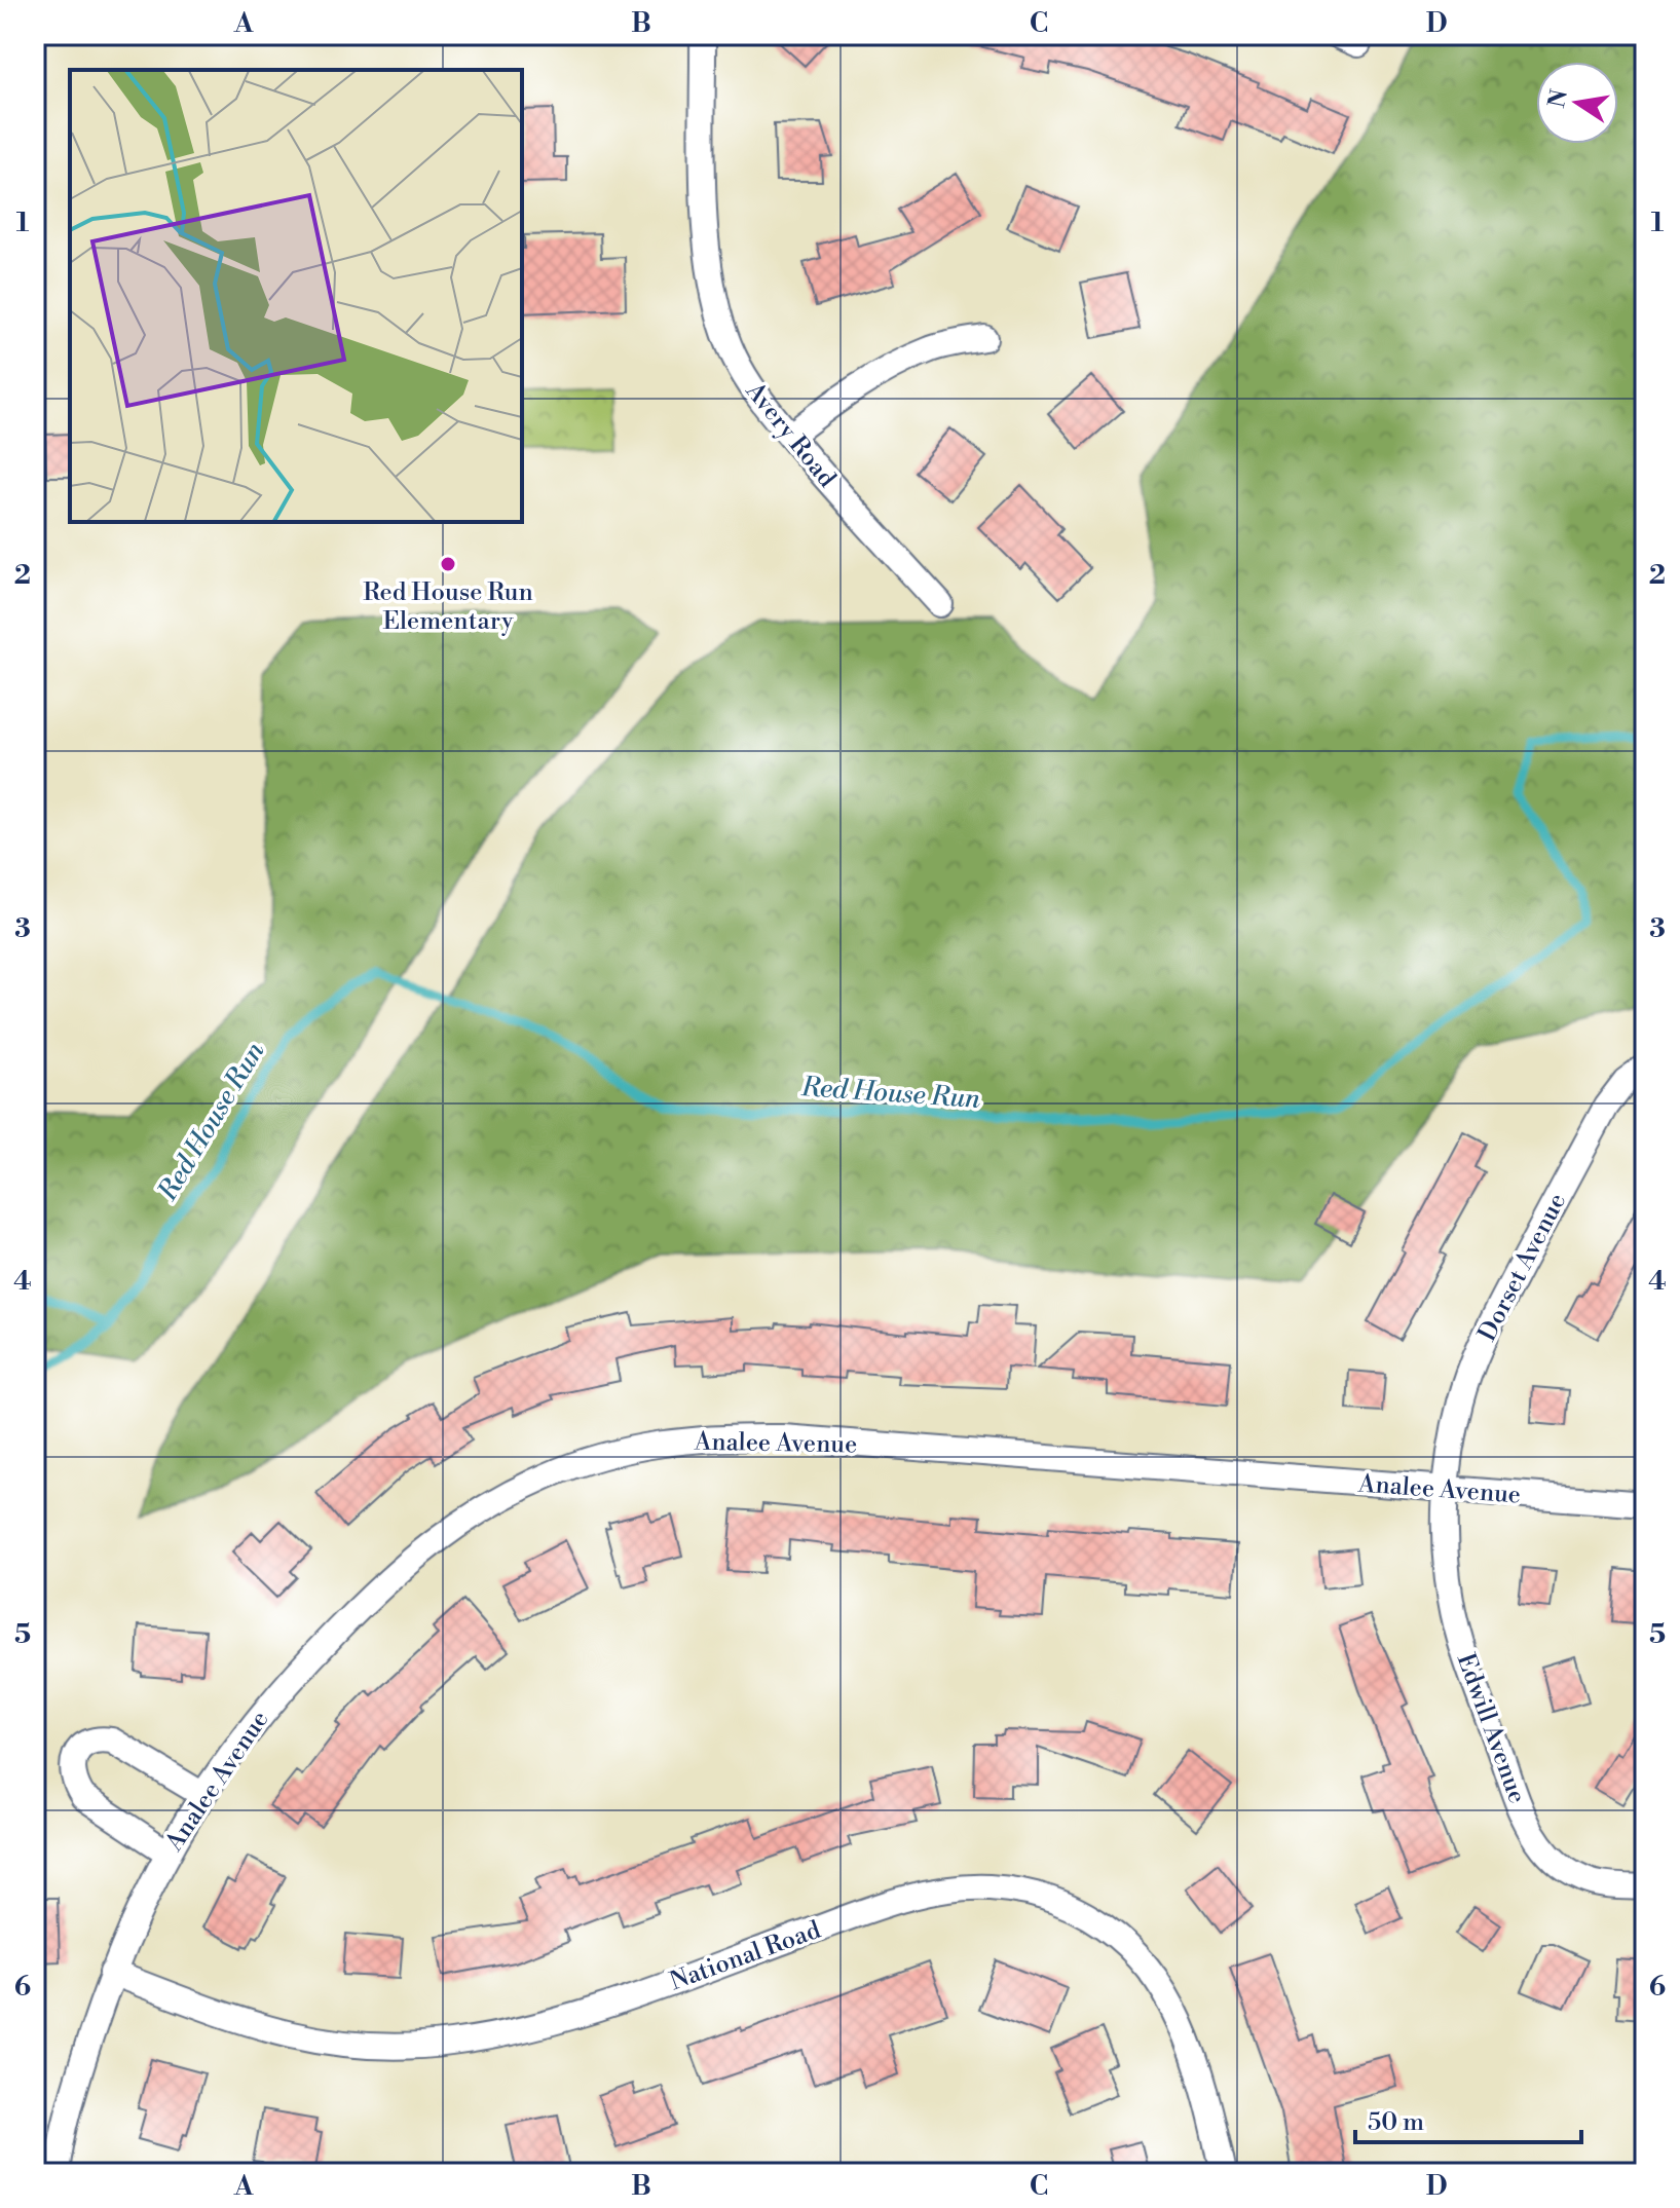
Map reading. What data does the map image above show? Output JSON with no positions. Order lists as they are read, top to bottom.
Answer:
{
  "streets": {
    "street": [
      "Avery Road",
      "Dorset Avenue",
      "Analee Avenue",
      "Edwill Avenue",
      "National Road"
    ]
  },
  "crossings": [
    ["Dorset Avenue", "Analee Avenue"],
    ["Dorset Avenue", "Edwill Avenue"],
    ["Analee Avenue", "Edwill Avenue"],
    ["Analee Avenue", "National Road"]
  ],
  "water": ["Red House Run"],
  "places": ["Red House Run Elementary"],
  "scale_bar": "50 m",
  "north": "left",
  "grid": {
    "columns": [
      "A",
      "B",
      "C",
      "D"
    ],
    "rows": [
      "1",
      "2",
      "3",
      "4",
      "5",
      "6"
    ]
  }
}
